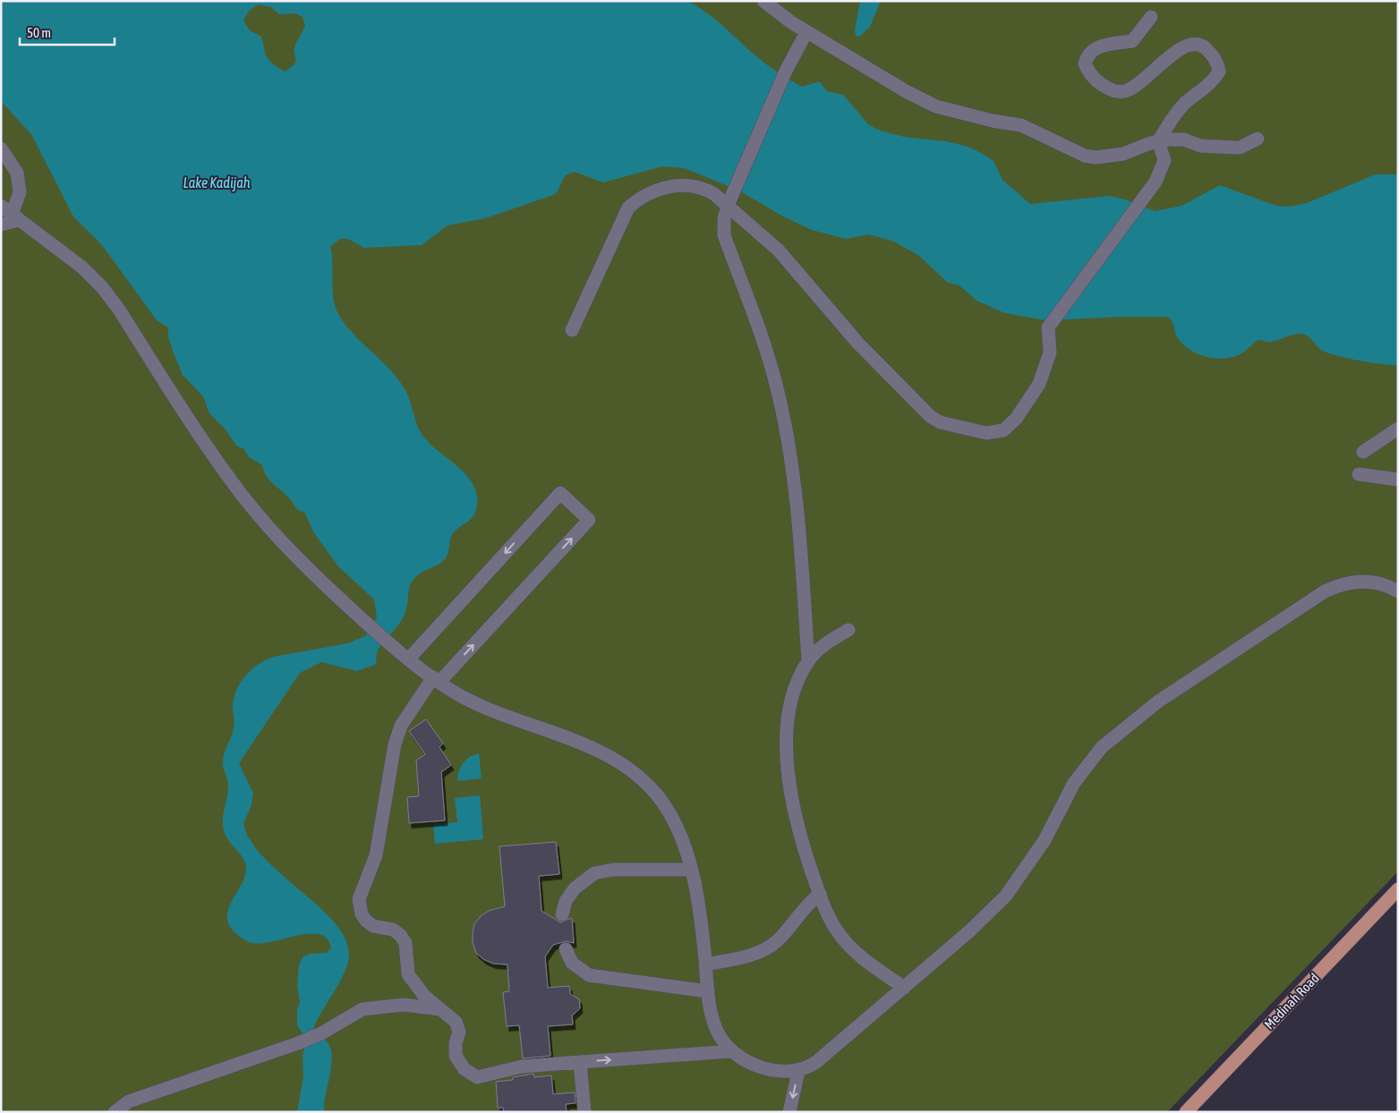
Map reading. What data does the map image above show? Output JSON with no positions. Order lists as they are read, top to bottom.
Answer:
{
  "streets": {
    "main road": ["Medinah Road"]
  },
  "water": ["Lake Kadijah"],
  "scale_bar": "50 m"
}
